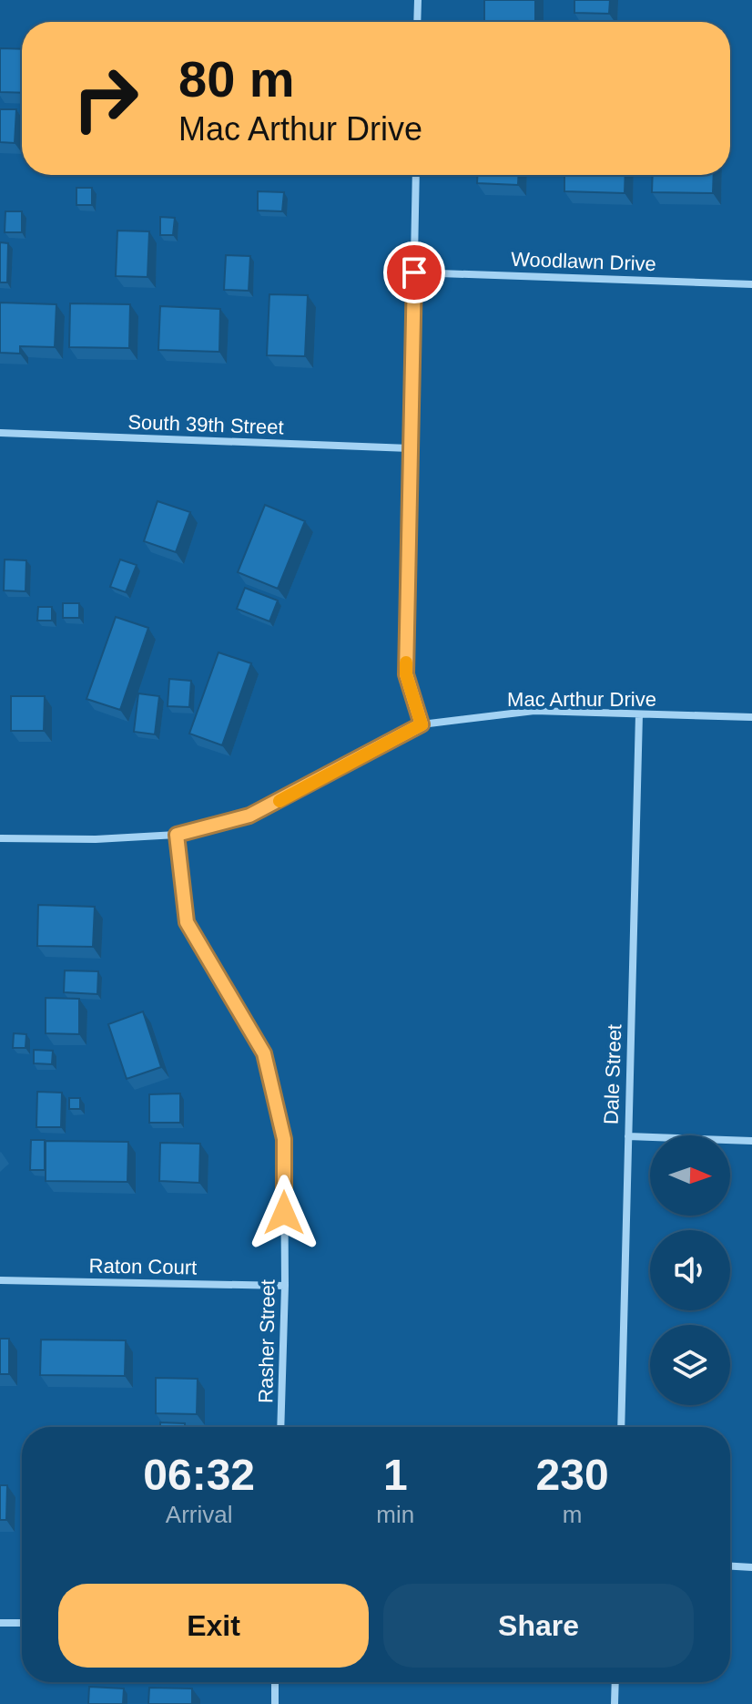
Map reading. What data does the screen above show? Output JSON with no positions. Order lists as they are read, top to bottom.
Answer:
{
  "streets": {
    "street": [
      "Woodlawn Drive",
      "South 39th Street",
      "Mac Arthur Drive",
      "Dale Street",
      "Raton Court",
      "Rasher Street"
    ]
  },
  "crossings": [
    ["Mac Arthur Drive", "Dale Street"],
    ["Mac Arthur Drive", "Rasher Street"],
    ["Raton Court", "Rasher Street"]
  ],
  "north": "right",
  "page": {
    "turn": ["80 m", "Mac Arthur Drive"],
    "eta": [
      "06:32",
      "Arrival",
      "1",
      "min",
      "230",
      "m"
    ],
    "buttons": ["Exit", "Share"]
  }
}
